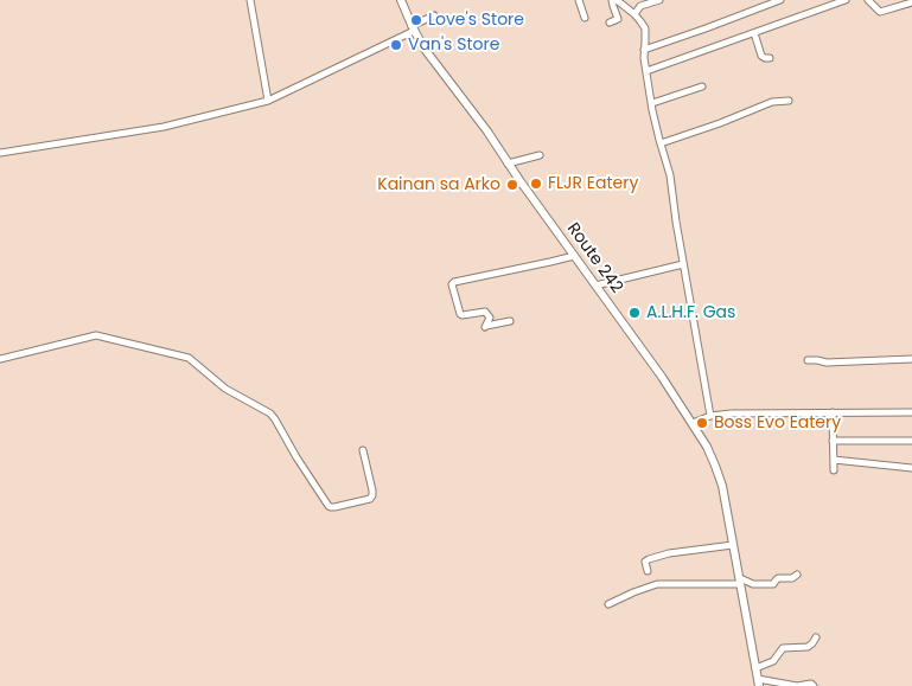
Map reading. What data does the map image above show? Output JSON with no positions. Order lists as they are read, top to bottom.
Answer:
{
  "streets": {
    "main road": ["Route 242"]
  },
  "places": [
    "Love's Store",
    "Van's Store",
    "FLJR Eatery",
    "Kainan sa Arko",
    "A.L.H.F. Gas",
    "Boss Evo Eatery"
  ]
}
